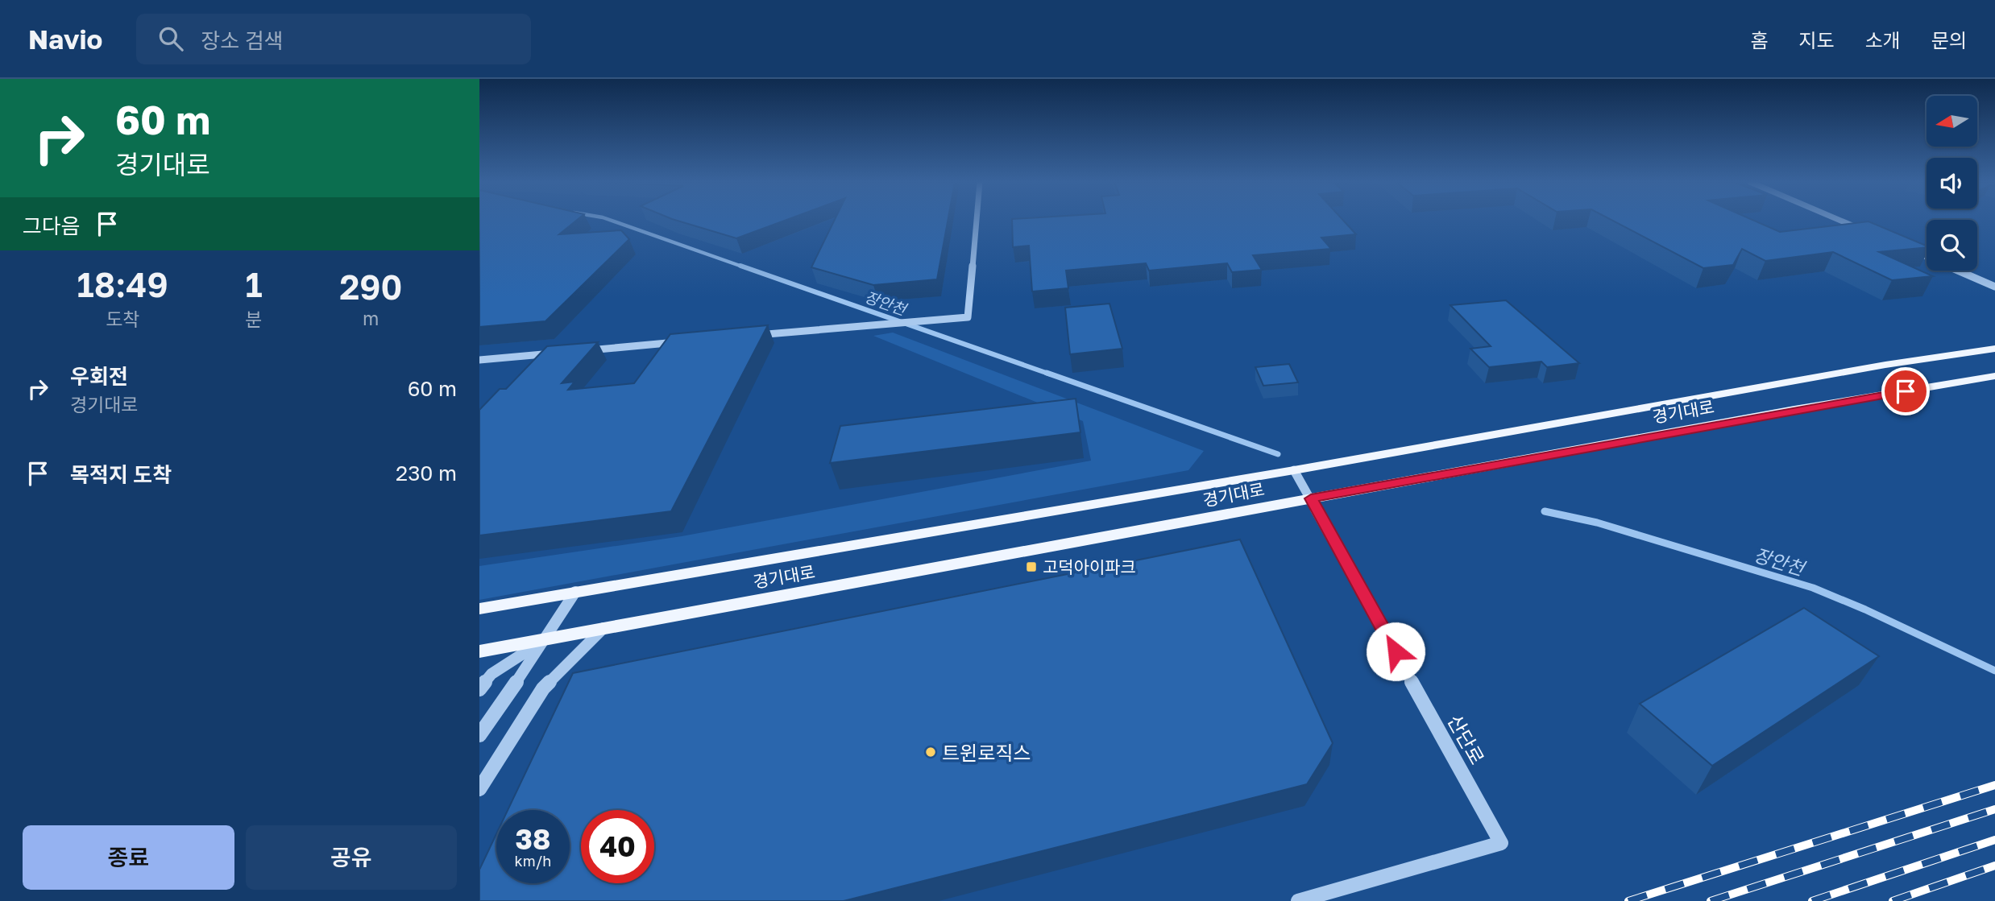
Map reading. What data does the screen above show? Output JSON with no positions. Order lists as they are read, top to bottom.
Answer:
{
  "streets": {
    "main road": ["경기대로"],
    "street": ["산단로"]
  },
  "crossings": [
    ["경기대로", "산단로"]
  ],
  "water": ["장안천"],
  "places": {
    "transit": ["고덕아이파크"],
    "other": ["트윈로직스"]
  },
  "north": "left",
  "page": {
    "header": "Navio",
    "search": "장소 검색",
    "nav": [
      "홈",
      "지도",
      "소개",
      "문의"
    ],
    "turn": ["60 m", "경기대로"],
    "then": "그다음",
    "eta": [
      "18:49",
      "도착",
      "1",
      "분",
      "290",
      "m"
    ],
    "list": [
      {
        "name": "우회전",
        "note": "경기대로",
        "value": "60 m"
      },
      {
        "name": "목적지 도착",
        "value": "230 m"
      }
    ],
    "speed": "38 km/h",
    "limit": "40",
    "buttons": ["종료", "공유"]
  }
}
